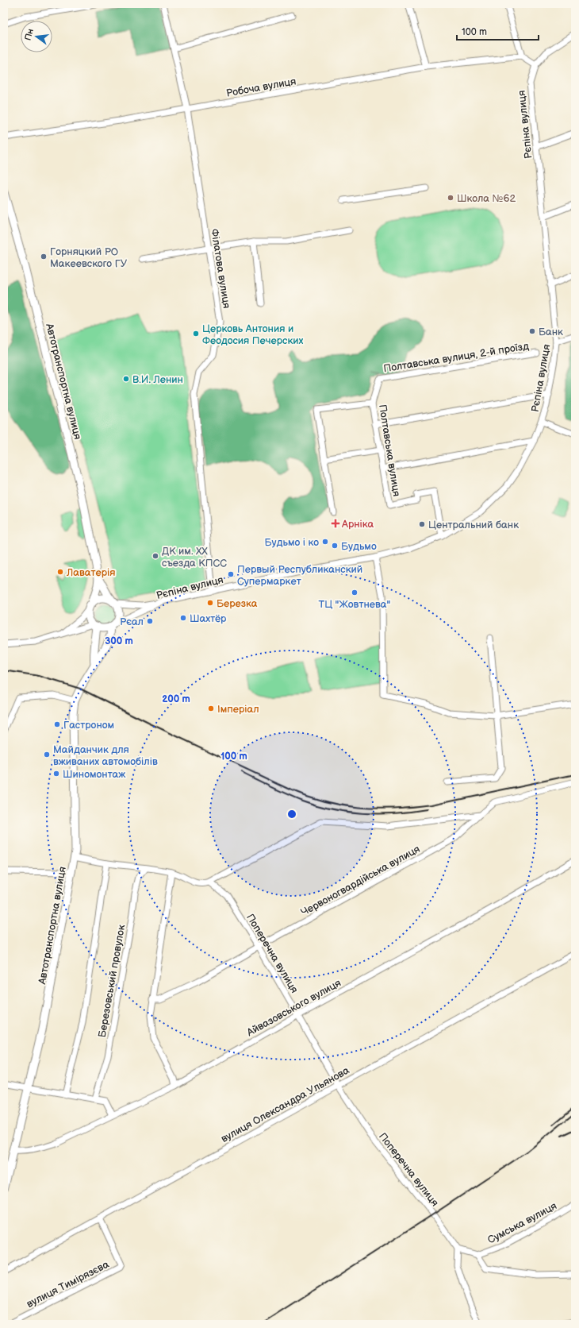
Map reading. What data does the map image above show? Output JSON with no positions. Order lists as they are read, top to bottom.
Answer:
{
  "streets": {
    "main road": ["Автотранспортна вулиця"],
    "street": [
      "Робоча вулиця",
      "Рєпіна вулиця",
      "Філатова вулиця",
      "Полтавська вулиця, 2-й проїзд",
      "Полтавська вулиця",
      "Червоногвардійська вулиця",
      "Поперечна вулиця",
      "Березовський провулок",
      "Айвазовського вулиця",
      "вулиця Олександра Ульянова",
      "Сумська вулиця",
      "вулиця Тимірязєва"
    ]
  },
  "crossings": [
    ["Робоча вулиця", "Філатова вулиця"],
    ["Рєпіна вулиця", "Філатова вулиця"],
    ["Рєпіна вулиця", "Автотранспортна вулиця"],
    ["Рєпіна вулиця", "Полтавська вулиця"],
    ["Полтавська вулиця, 2-й проїзд", "Полтавська вулиця"],
    ["Автотранспортна вулиця", "Айвазовського вулиця"],
    ["Червоногвардійська вулиця", "Поперечна вулиця"],
    ["Поперечна вулиця", "Айвазовського вулиця"],
    ["Поперечна вулиця", "вулиця Олександра Ульянова"],
    ["вулиця Олександра Ульянова", "вулиця Тимірязєва"]
  ],
  "places": {
    "other": [
      "Школа №62",
      "Горняцкий РО Макеевского ГУ",
      "Банк",
      "Церковь Антония и Феодосия Печерских",
      "В.И. Ленин",
      "Центральний банк",
      "Будьмо і ко",
      "Будьмо",
      "ДК им. XX съезда КПСС",
      "Лаватерія",
      "Первый Республиканский Супермаркет",
      "ТЦ \"Жовтнева\"",
      "Березка",
      "Шахтёр",
      "Рєал",
      "Імперіал",
      "Гастроном",
      "Майданчик для вживаних автомобілів",
      "Шиномонтаж"
    ],
    "health": ["Арніка"]
  },
  "scale_bar": "100 m",
  "north": "left",
  "rings": ["300 m", "200 m", "100 m"]
}
